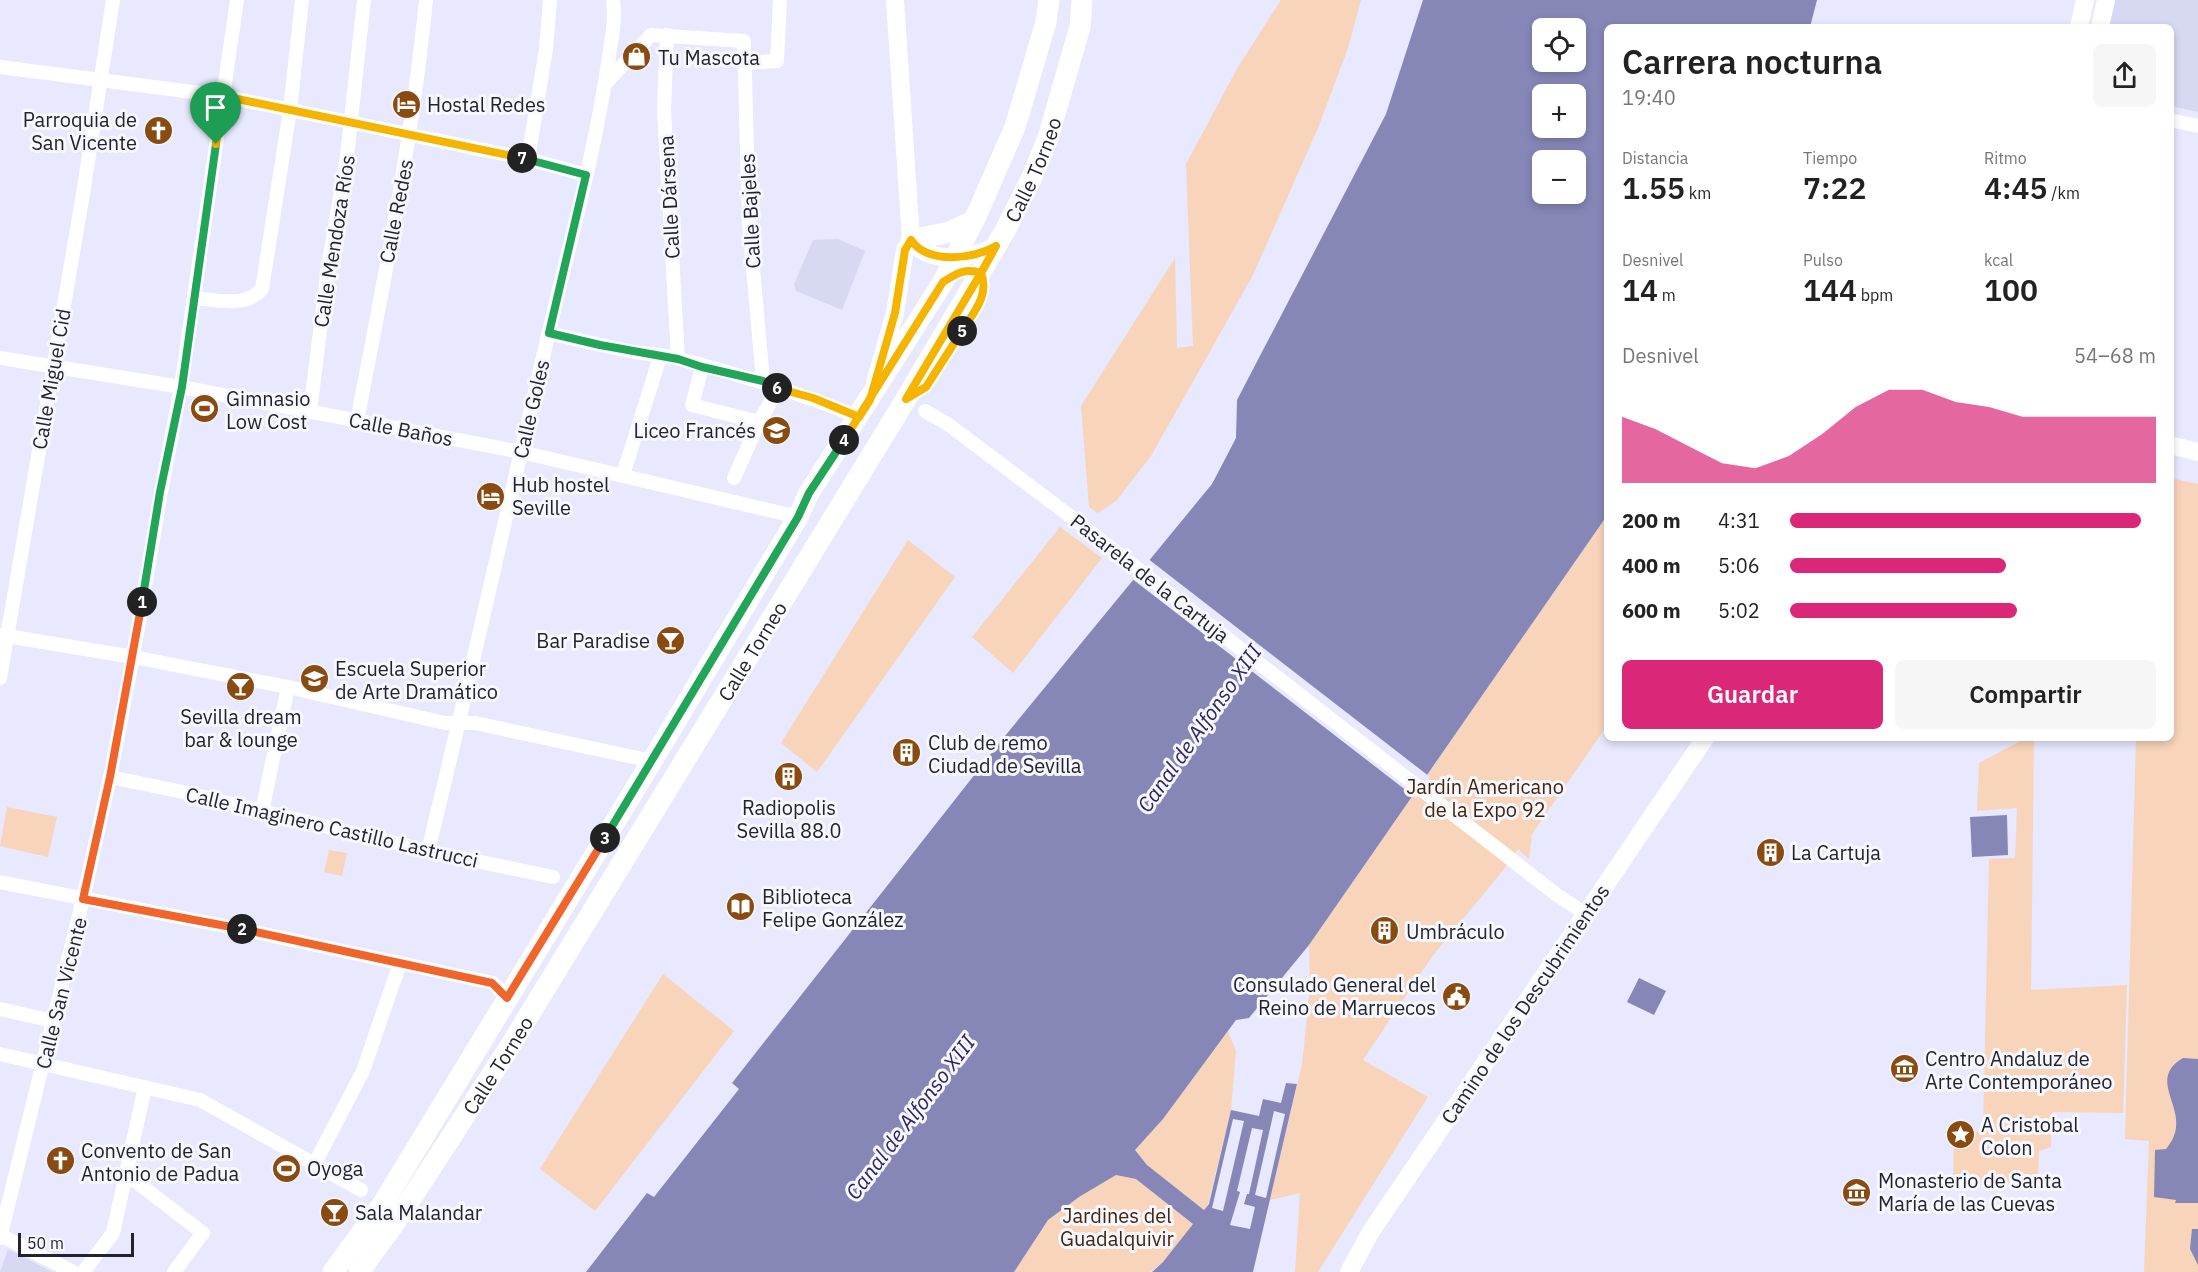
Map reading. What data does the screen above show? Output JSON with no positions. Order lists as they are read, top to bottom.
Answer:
{
  "streets": {
    "main road": ["Calle Torneo"],
    "street": [
      "Calle Dársena",
      "Calle Redes",
      "Calle Bajeles",
      "Calle Mendoza Ríos",
      "Calle Miguel Cid",
      "Calle Goles",
      "Calle Baños",
      "Pasarela de la Cartuja",
      "Calle Imaginero Castillo Lastrucci",
      "Calle San Vicente",
      "Camino de los Descubrimientos"
    ]
  },
  "crossings": [
    ["Calle Torneo", "Calle Baños"],
    ["Calle Dársena", "Calle Bajeles"],
    ["Calle Redes", "Calle Baños"],
    ["Calle Mendoza Ríos", "Calle Baños"],
    ["Calle Miguel Cid", "Calle Baños"],
    ["Calle Goles", "Calle Baños"],
    ["Calle Goles", "Calle Imaginero Castillo Lastrucci"],
    ["Calle Baños", "Calle San Vicente"],
    ["Pasarela de la Cartuja", "Camino de los Descubrimientos"],
    ["Calle Imaginero Castillo Lastrucci", "Calle San Vicente"]
  ],
  "water": ["Canal de Alfonso XIII"],
  "parks": ["Jardín Americano de la Expo 92", "Jardines del Guadalquivir"],
  "places": {
    "shop": ["Tu Mascota"],
    "hotel": ["Hostal Redes", "Hub hostel Seville"],
    "church": ["Parroquia de San Vicente", "Convento de San Antonio de Padua"],
    "sports": ["Gimnasio Low Cost", "Oyoga"],
    "school or university": ["Liceo Francés", "Escuela Superior de Arte Dramático"],
    "bar": ["Bar Paradise", "Sevilla dream bar & lounge", "Sala Malandar"],
    "building": [
      "Club de remo Ciudad de Sevilla",
      "Radiopolis Sevilla 88.0",
      "La Cartuja",
      "Umbráculo"
    ],
    "library": ["Biblioteca Felipe González"],
    "public building": ["Consulado General del Reino de Marruecos"],
    "museum": ["Centro Andaluz de Arte Contemporáneo", "Monasterio de Santa María de las Cuevas"],
    "place": ["A Cristobal Colon"]
  },
  "scale_bar": "50 m",
  "page": {
    "map_buttons": ["+", "−"],
    "heading": ["Carrera nocturna", "19:40"],
    "stats": [
      ["Distancia", "1.55 km"],
      ["Tiempo", "7:22"],
      ["Ritmo", "4:45 /km"],
      ["Desnivel", "14 m"],
      ["Pulso", "144 bpm"],
      ["kcal", "100"]
    ],
    "pins": [
      "7",
      "5",
      "6",
      "4",
      "1",
      "3",
      "2"
    ],
    "chart": ["Desnivel", "54–68 m"],
    "list": [
      {
        "name": "200 m",
        "note": "4:31"
      },
      {
        "name": "400 m",
        "note": "5:06"
      },
      {
        "name": "600 m",
        "note": "5:02"
      }
    ],
    "buttons": ["Guardar", "Compartir"],
    "scale": "50 m"
  }
}
